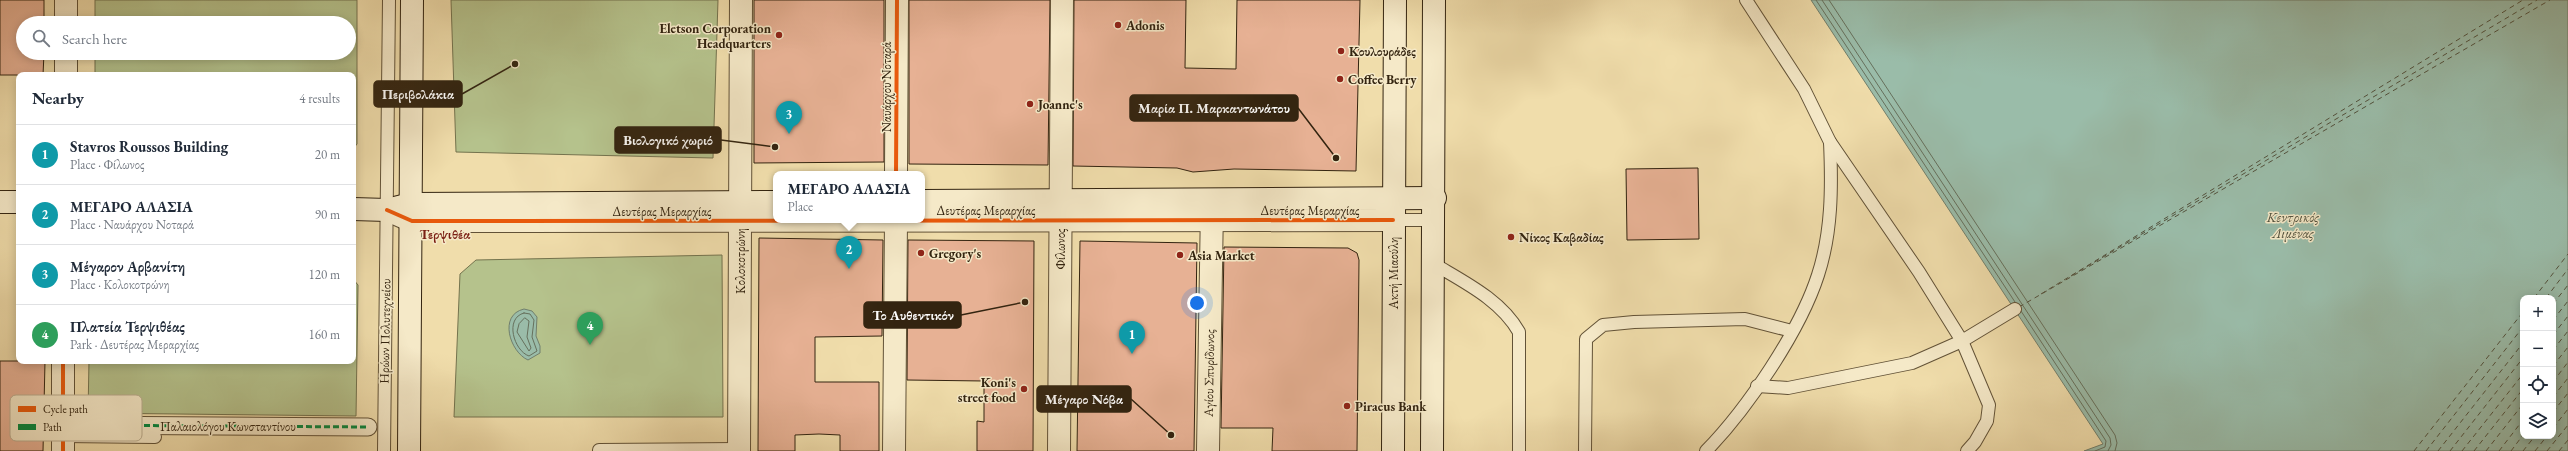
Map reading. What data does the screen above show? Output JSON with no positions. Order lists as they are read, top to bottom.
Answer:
{
  "streets": {
    "main road": [
      "Ναυάρχου Νοταρά",
      "Δευτέρας Μεραρχίας",
      "Φίλωνος",
      "Κολοκοτρώνη",
      "Ακτή Μιαούλη",
      "Ηρώων Πολυτεχνείου",
      "Αγίου Σπυρίδωνος"
    ],
    "street": ["Παλαιολόγου Κωνσταντίνου"]
  },
  "crossings": [
    ["Δευτέρας Μεραρχίας", "Φίλωνος"],
    ["Δευτέρας Μεραρχίας", "Κολοκοτρώνη"],
    ["Δευτέρας Μεραρχίας", "Ακτή Μιαούλη"],
    ["Δευτέρας Μεραρχίας", "Ηρώων Πολυτεχνείου"],
    ["Δευτέρας Μεραρχίας", "Αγίου Σπυρίδωνος"]
  ],
  "districts": ["Τερψιθέα"],
  "water": ["Κεντρικός Λιμένας"],
  "places": [
    "Adonis",
    "Eletson Corporation Headquarters",
    "Κουλουράδες",
    "Περιβολάκια",
    "Coffee Berry",
    "Joanne's",
    "Βιολογικό χωριό",
    "Μαρία Π. Μαρκαντωνάτου",
    "Νίκος Καβαδίας",
    "Gregory's",
    "Asia Market",
    "Το Αυθεντικόν",
    "Koni's street food",
    "Piraeus Bank",
    "Μέγαρο Νόβα"
  ],
  "legend": ["Cycle path", "Path"],
  "page": {
    "search": "Search here",
    "heading": ["Nearby", "4 results"],
    "pins": [
      "3",
      "2",
      "4",
      "1"
    ],
    "list": [
      {
        "mark": "1",
        "name": "Stavros Roussos Building",
        "note": "Place · Φίλωνος",
        "value": "20 m"
      },
      {
        "mark": "2",
        "name": "ΜΕΓΑΡΟ ΑΛΑΣΙΑ",
        "note": "Place · Ναυάρχου Νοταρά",
        "value": "90 m"
      },
      {
        "mark": "3",
        "name": "Μέγαρον Αρβανίτη",
        "note": "Place · Κολοκοτρώνη",
        "value": "120 m"
      },
      {
        "mark": "4",
        "name": "Πλατεία Τερψιθέας",
        "note": "Park · Δευτέρας Μεραρχίας",
        "value": "160 m"
      }
    ],
    "popup": ["ΜΕΓΑΡΟ ΑΛΑΣΙΑ", "Place"],
    "map_buttons": ["+", "−"]
  }
}
